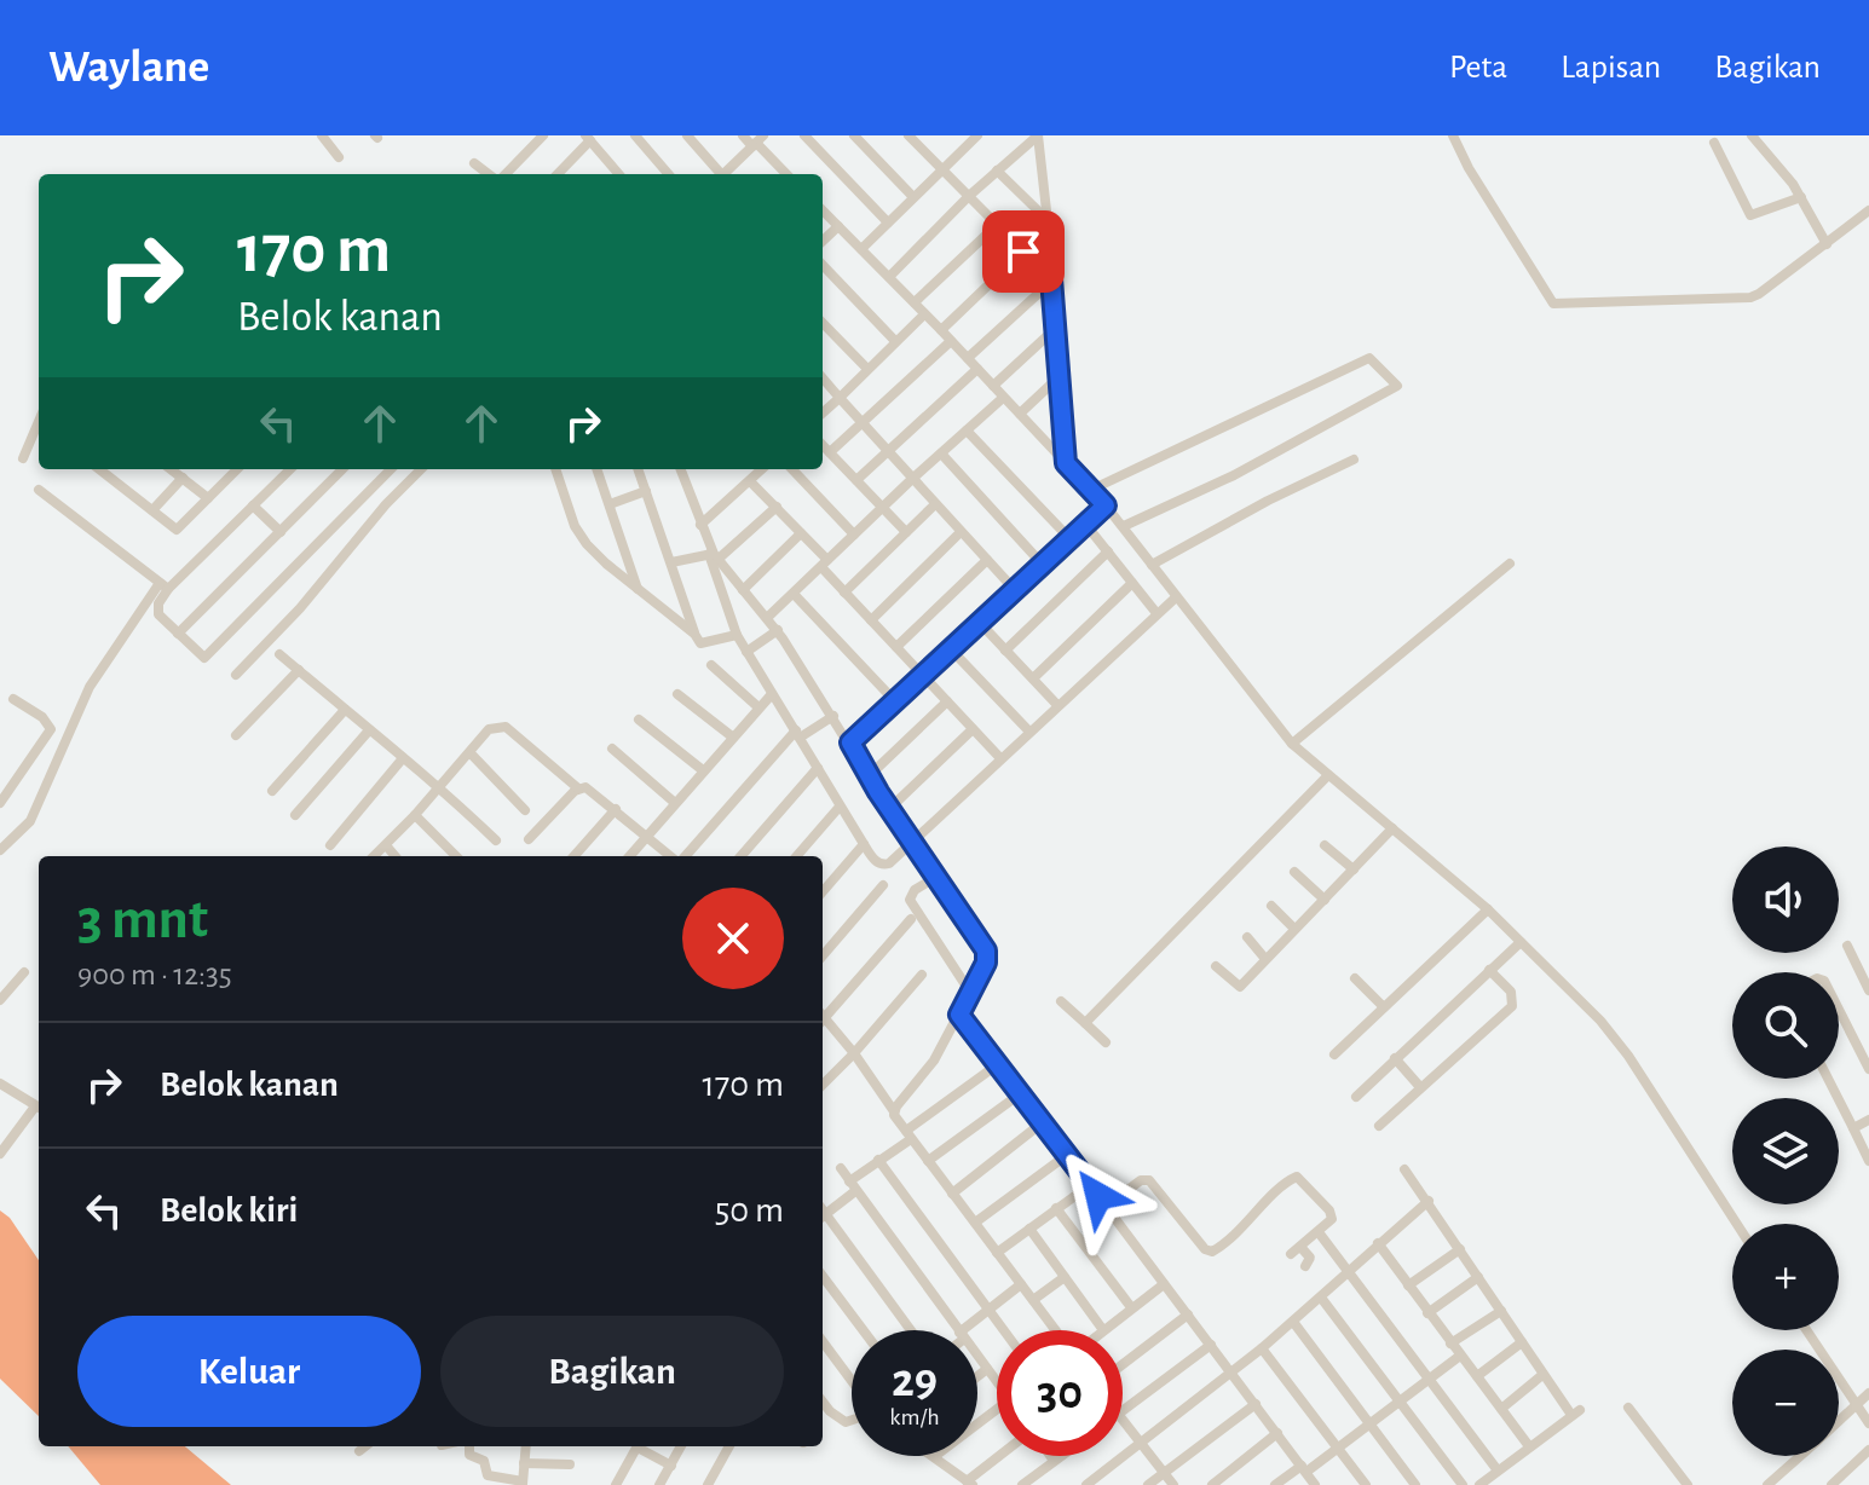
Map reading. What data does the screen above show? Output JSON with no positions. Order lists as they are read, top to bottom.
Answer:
{
  "page": {
    "header": "Waylane",
    "nav": ["Peta", "Lapisan", "Bagikan"],
    "turn": ["170 m", "Belok kanan"],
    "map_buttons": ["+", "−"],
    "heading": ["3 mnt", "900 m · 12:35"],
    "list": [
      {
        "name": "Belok kanan",
        "value": "170 m"
      },
      {
        "name": "Belok kiri",
        "value": "50 m"
      }
    ],
    "buttons": ["Keluar", "Bagikan"],
    "speed": "29 km/h",
    "limit": "30"
  }
}
